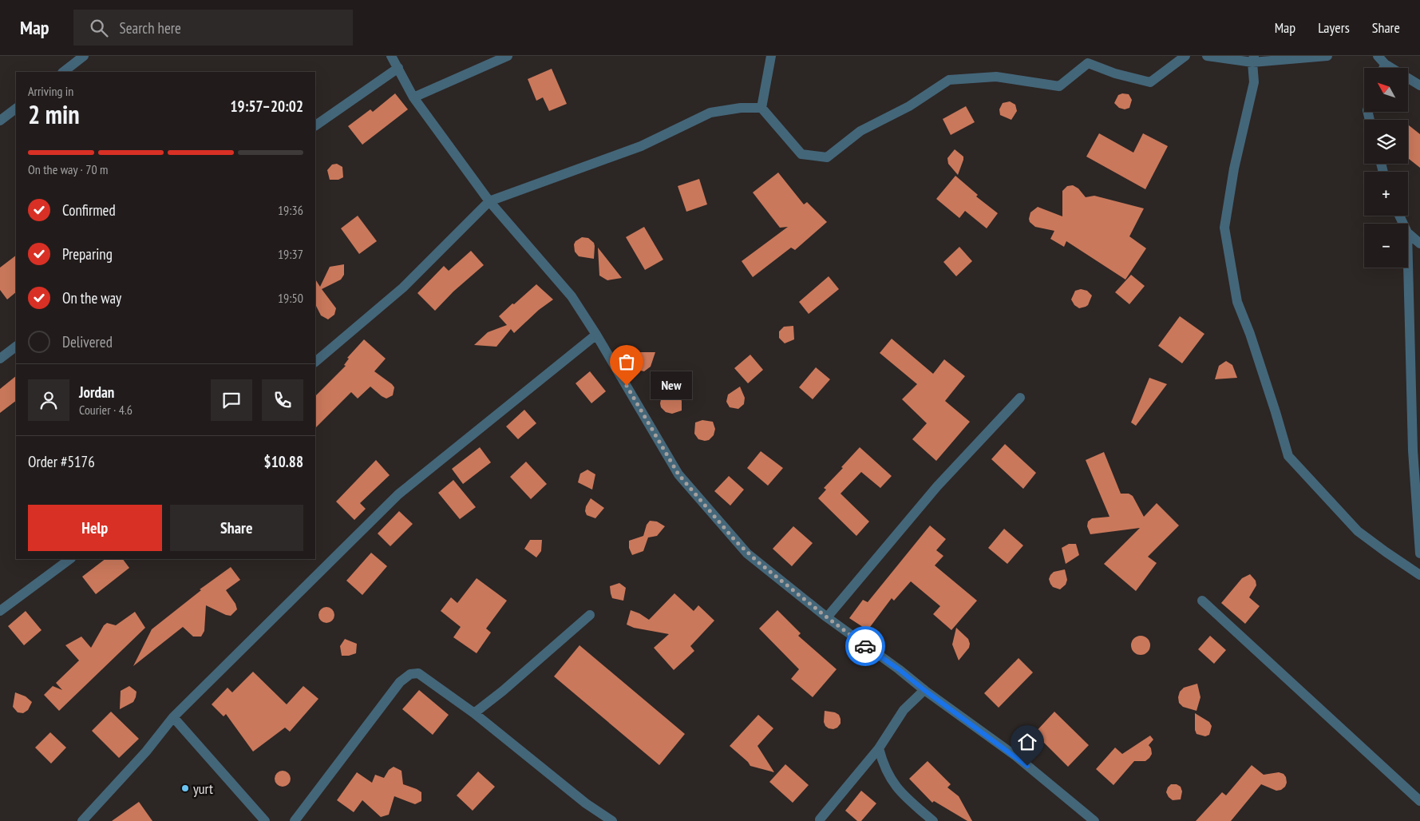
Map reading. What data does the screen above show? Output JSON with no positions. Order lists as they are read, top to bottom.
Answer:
{
  "places": ["New", "yurt"],
  "north": "top left",
  "page": {
    "header": "Map",
    "search": "Search here",
    "nav": ["Map", "Layers", "Share"],
    "map_buttons": ["+", "−"],
    "heading": ["2 min", "Arriving in", "19:57–20:02"],
    "panel": [
      "Jordan",
      "Courier · 4.6",
      "Order #5176",
      "$10.88"
    ],
    "bar": "On the way · 70 m",
    "list": [
      ["Confirmed", "19:36"],
      ["Preparing", "19:37"],
      ["On the way", "19:50"],
      "Delivered"
    ],
    "bubble": "New",
    "buttons": ["Help", "Share"]
  }
}
